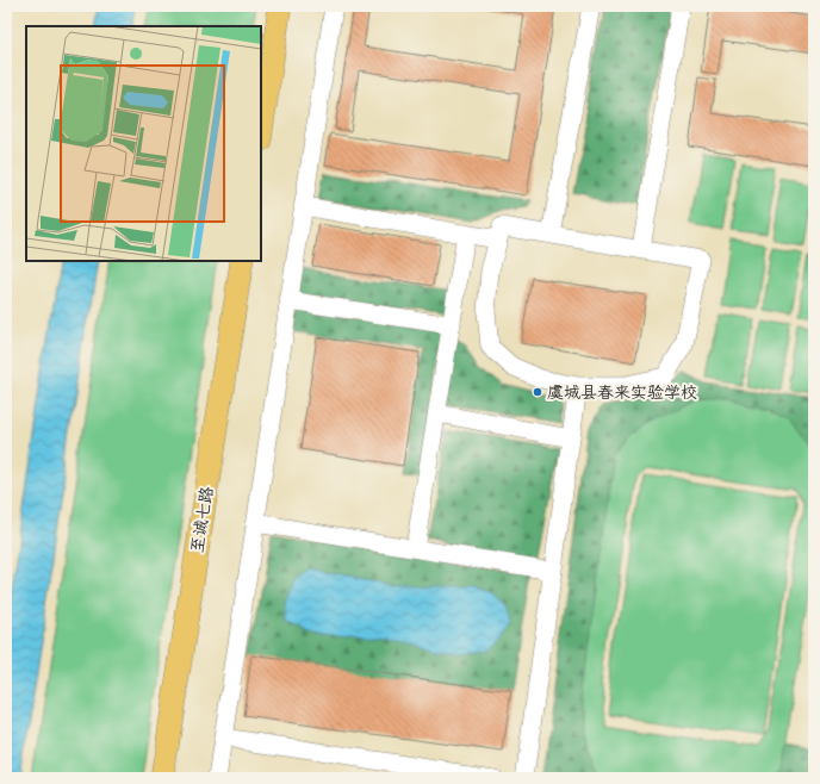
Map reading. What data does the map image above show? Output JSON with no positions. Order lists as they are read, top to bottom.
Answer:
{
  "streets": {
    "main road": ["至诚七路"]
  },
  "places": ["虞城县春来实验学校"]
}
